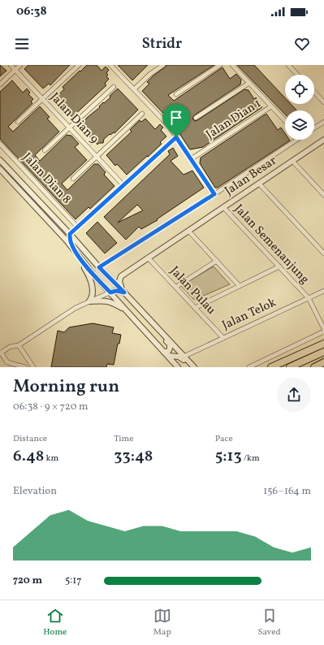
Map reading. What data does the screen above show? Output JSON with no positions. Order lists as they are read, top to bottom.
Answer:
{
  "streets": {
    "street": [
      "Jalan Dian 9",
      "Jalan Dian 1",
      "Jalan Besar",
      "Jalan Dian 8",
      "Jalan Semenanjung",
      "Jalan Pulau",
      "Jalan Telok"
    ]
  },
  "crossings": [
    ["Jalan Besar", "Jalan Semenanjung"],
    ["Jalan Besar", "Jalan Pulau"],
    ["Jalan Semenanjung", "Jalan Telok"],
    ["Jalan Pulau", "Jalan Telok"]
  ],
  "page": {
    "status": "06:38",
    "header": "Stridr",
    "heading": ["Morning run", "06:38 · 9 × 720 m"],
    "stats": [
      ["Distance", "6.48 km"],
      ["Time", "33:48"],
      ["Pace", "5:13 /km"]
    ],
    "chart": ["Elevation", "156–164 m"],
    "list": [
      {
        "name": "720 m",
        "note": "5:17"
      }
    ],
    "tabs": ["Home", "Map", "Saved"]
  }
}
